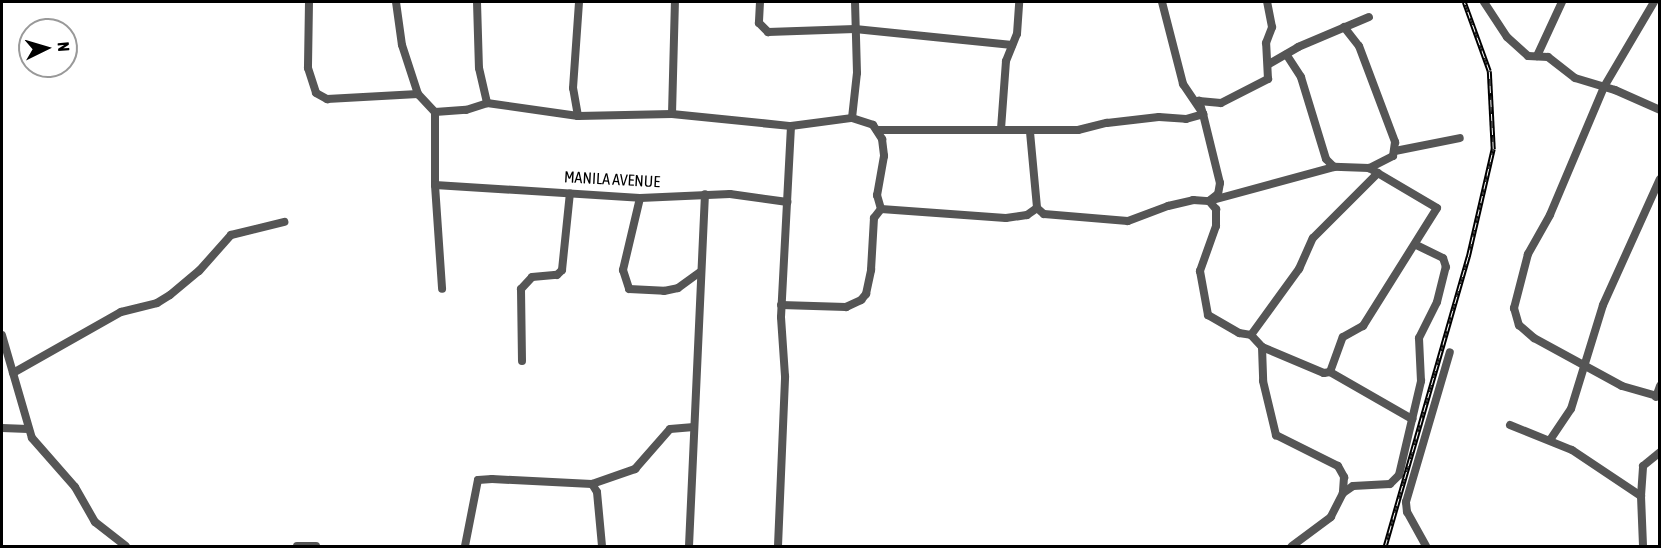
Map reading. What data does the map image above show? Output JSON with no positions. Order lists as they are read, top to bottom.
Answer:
{
  "streets": {
    "street": ["MANILA AVENUE"]
  },
  "north": "right"
}
